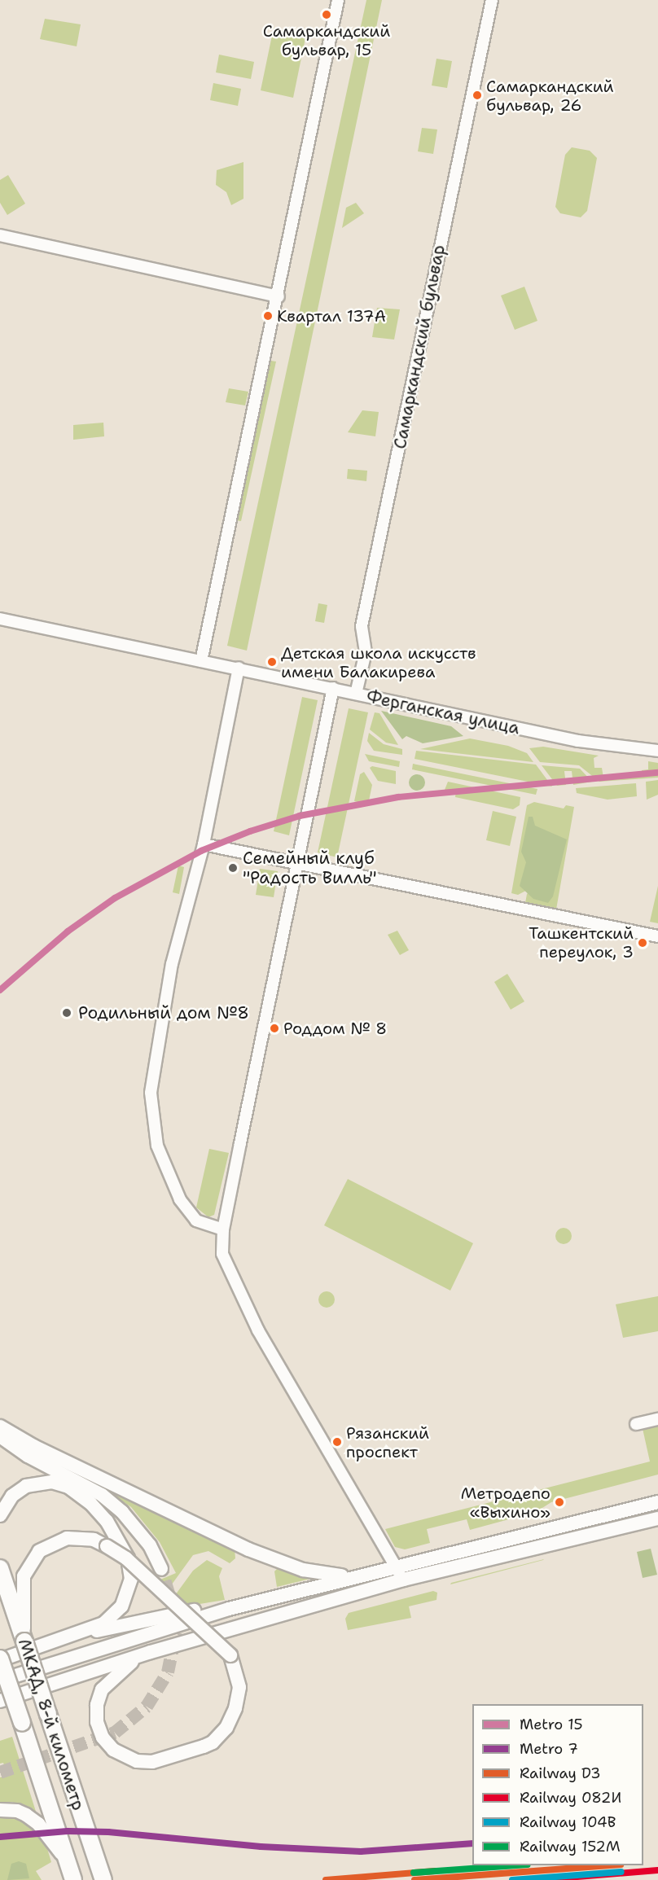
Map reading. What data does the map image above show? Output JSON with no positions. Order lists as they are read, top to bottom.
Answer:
{
  "streets": {
    "highway": ["МКАД, 8-й километр"],
    "street": ["Самаркандский бульвар", "Ферганская улица"]
  },
  "crossings": [
    ["Самаркандский бульвар", "Ферганская улица"]
  ],
  "places": [
    "Самаркандский бульвар, 15",
    "Самаркандский бульвар, 26",
    "Квартал 137А",
    "Детская школа искусств имени Балакирева",
    "Семейный клуб \"Радость Вилль\"",
    "Ташкентский переулок, 3",
    "Родильный дом №8",
    "Роддом № 8",
    "Рязанский проспект",
    "Метродепо «Выхино»"
  ],
  "lines": [
    "metro line 15",
    "metro line 7",
    "rail line D3",
    "rail line 152М",
    "rail line 082И",
    "rail line 104В"
  ],
  "legend": [
    "Metro 15",
    "Metro 7",
    "Railway D3",
    "Railway 082И",
    "Railway 104В",
    "Railway 152М"
  ]
}
